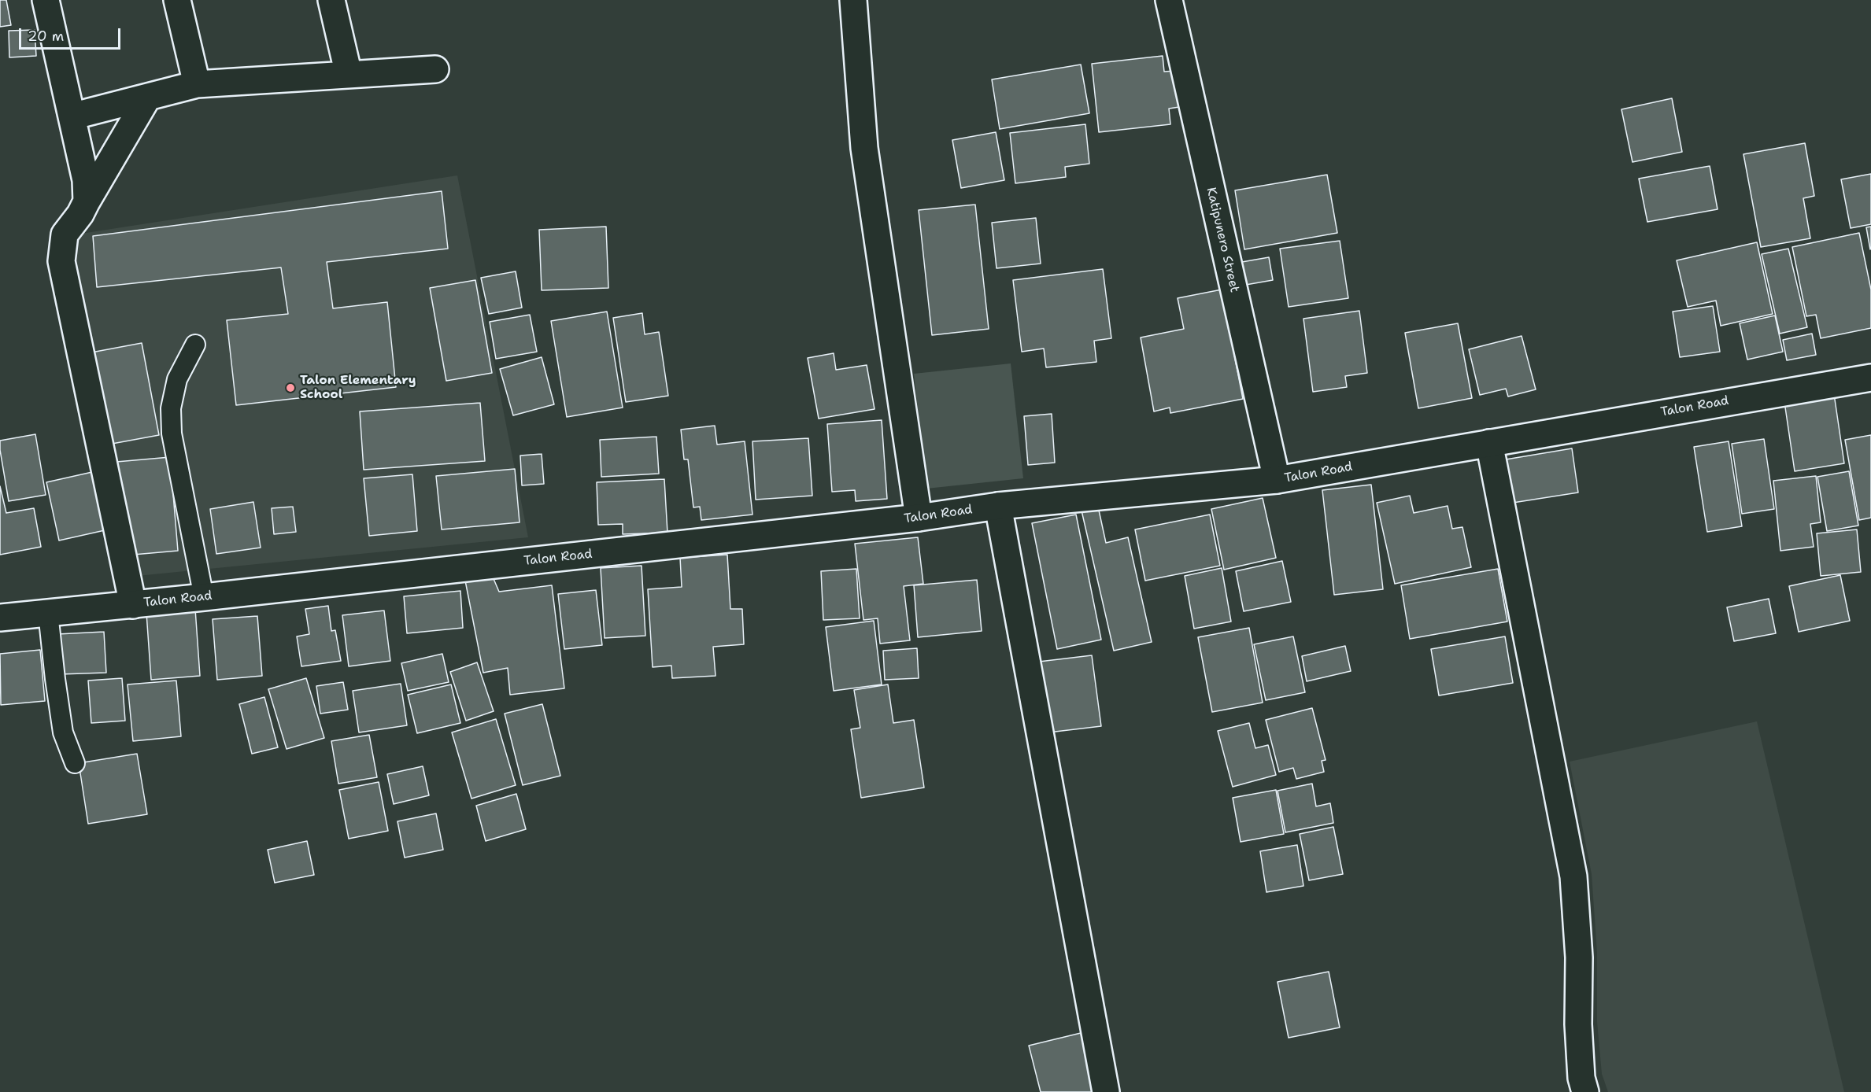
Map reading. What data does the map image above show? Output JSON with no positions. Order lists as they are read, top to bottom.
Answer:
{
  "streets": {
    "street": ["Katipunero Street", "Talon Road"]
  },
  "crossings": [
    ["Katipunero Street", "Talon Road"]
  ],
  "places": ["Talon Elementary School"],
  "scale_bar": "20 m"
}
